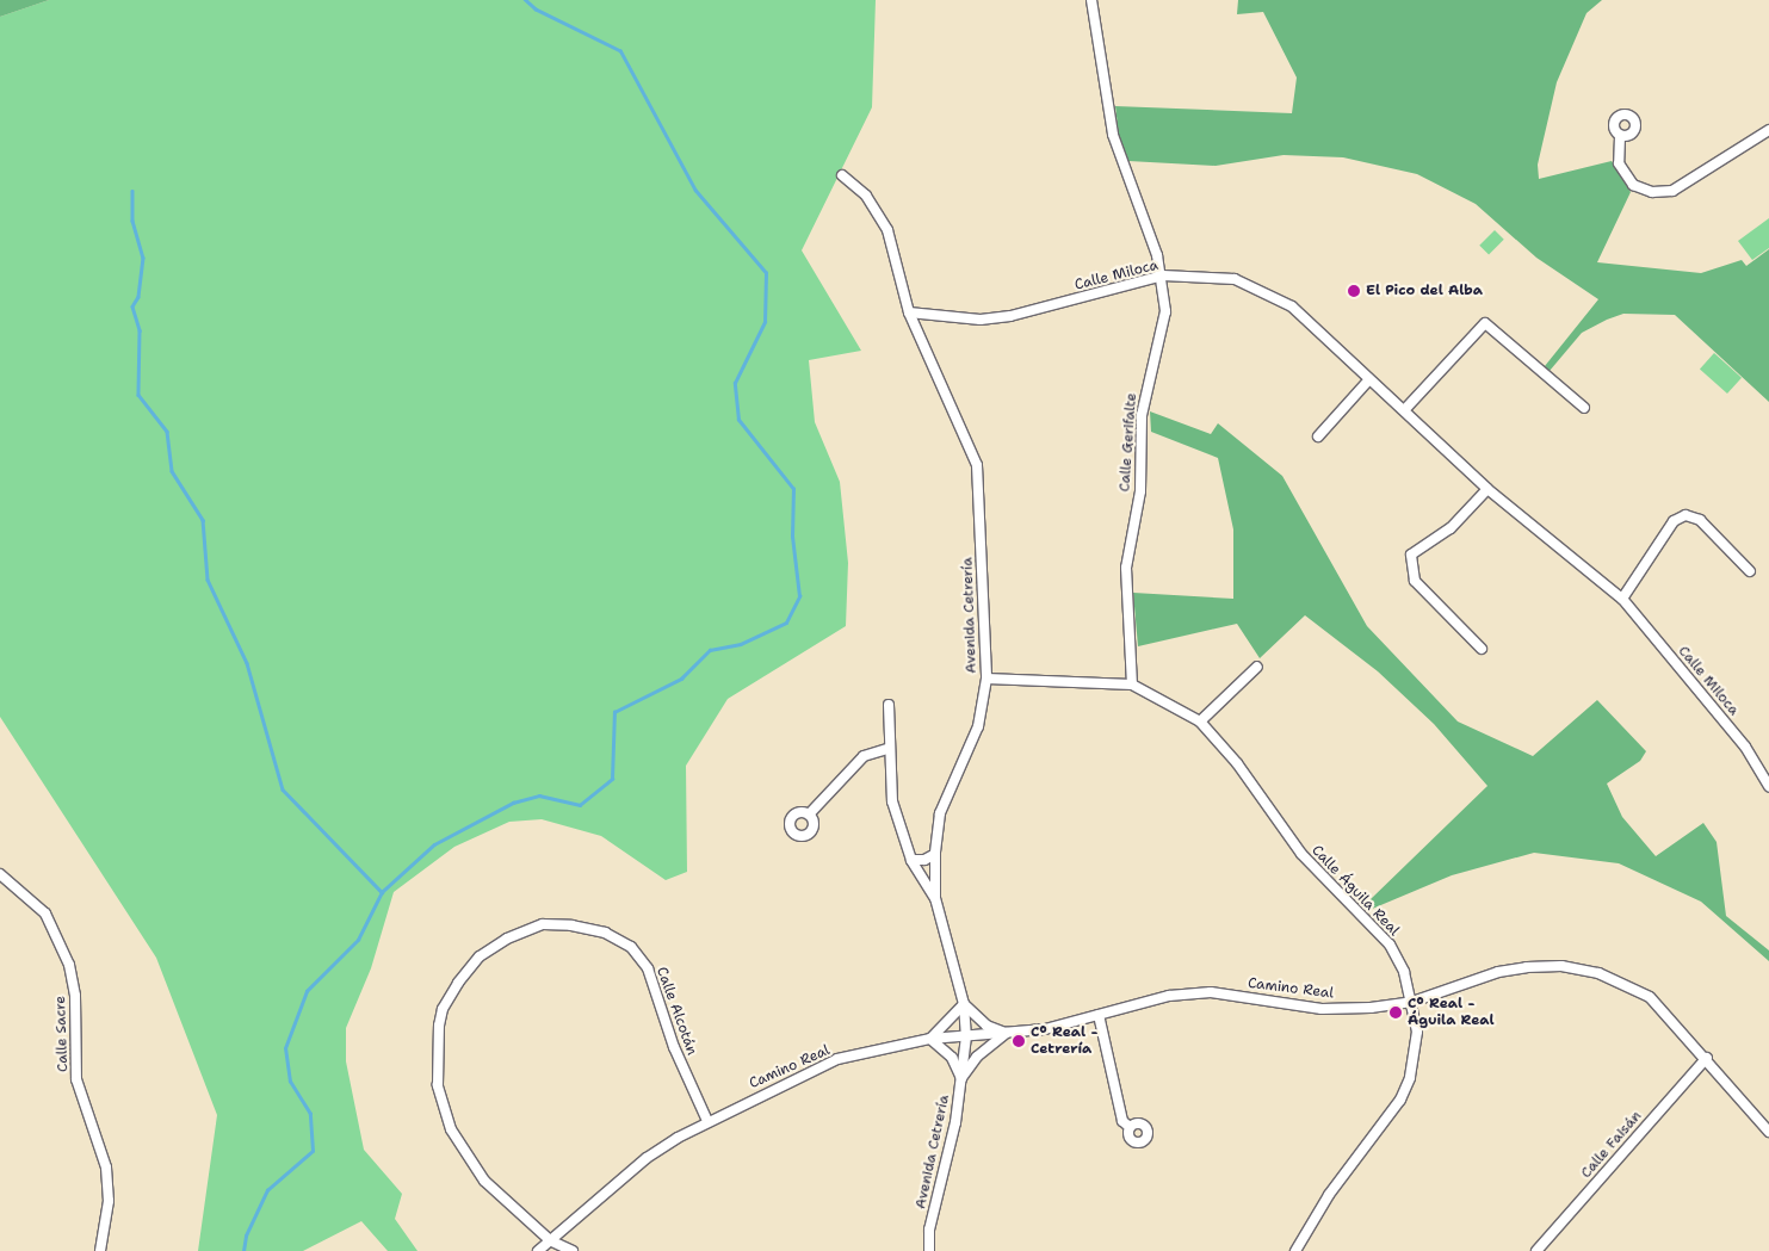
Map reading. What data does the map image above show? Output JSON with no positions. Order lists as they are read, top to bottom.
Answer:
{
  "streets": {
    "street": [
      "Calle Miloca",
      "Calle Gerifalte",
      "Avenida Cetrería",
      "Calle Águila Real",
      "Camino Real",
      "Calle Alcotán",
      "Calle Sacre",
      "Calle Faisán"
    ]
  },
  "crossings": [
    ["Calle Miloca", "Calle Gerifalte"],
    ["Calle Miloca", "Avenida Cetrería"],
    ["Calle Gerifalte", "Calle Águila Real"],
    ["Avenida Cetrería", "Calle Águila Real"],
    ["Avenida Cetrería", "Camino Real"],
    ["Calle Águila Real", "Camino Real"],
    ["Camino Real", "Calle Alcotán"],
    ["Camino Real", "Calle Faisán"]
  ],
  "places": ["El Pico del Alba", "Cº Real - Águila Real", "Cº Real - Cetrería"]
}
